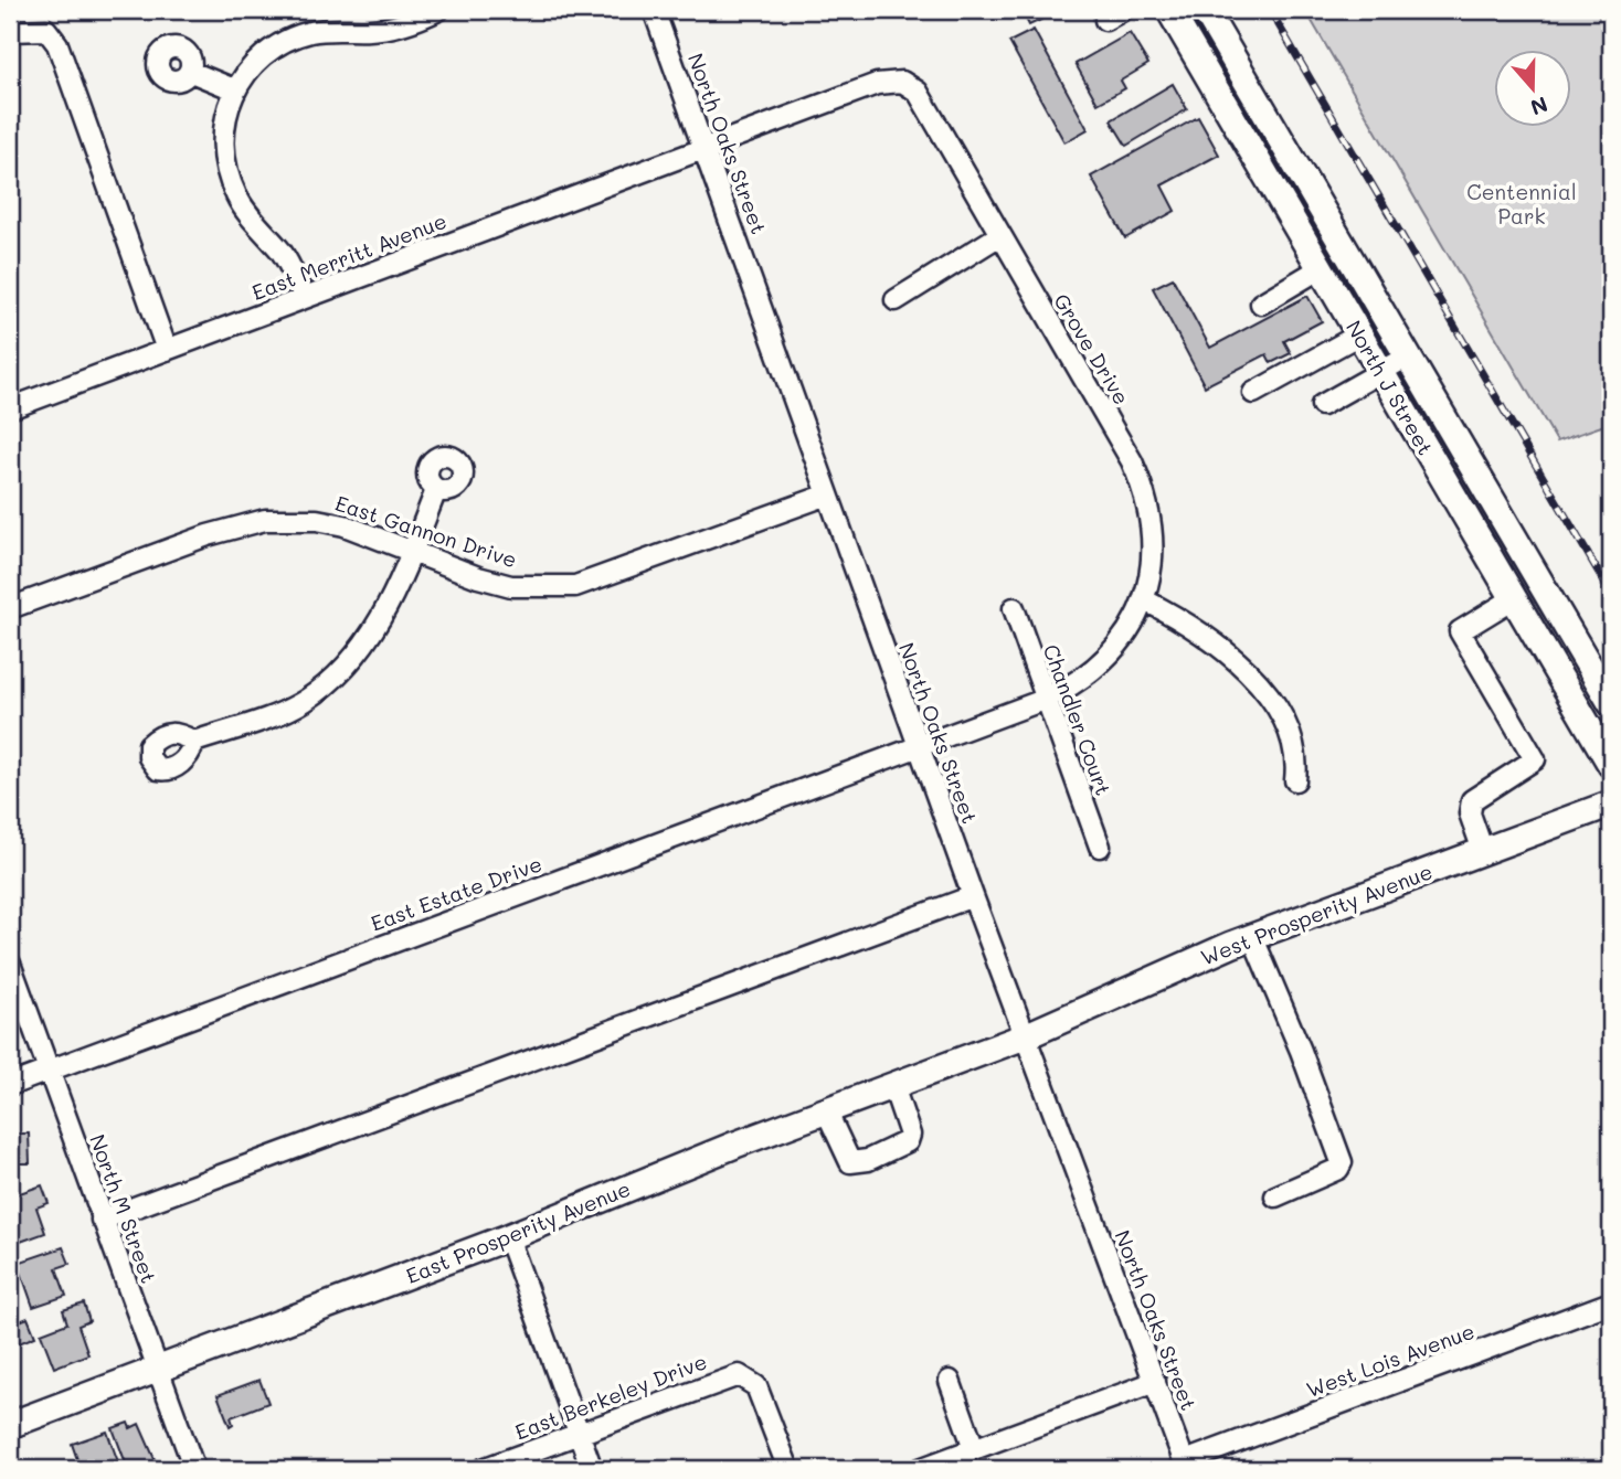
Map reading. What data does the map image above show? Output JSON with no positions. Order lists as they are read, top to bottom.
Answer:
{
  "streets": {
    "main road": ["North J Street", "West Prosperity Avenue", "East Prosperity Avenue"],
    "street": [
      "North Oaks Street",
      "East Merritt Avenue",
      "Grove Drive",
      "East Gannon Drive",
      "Chandler Court",
      "East Estate Drive",
      "North M Street",
      "West Lois Avenue",
      "East Berkeley Drive"
    ]
  },
  "crossings": [
    ["North Oaks Street", "East Merritt Avenue"],
    ["North Oaks Street", "Grove Drive"],
    ["North Oaks Street", "East Gannon Drive"],
    ["North Oaks Street", "East Estate Drive"],
    ["North Oaks Street", "West Prosperity Avenue"],
    ["North Oaks Street", "East Prosperity Avenue"],
    ["North Oaks Street", "West Lois Avenue"],
    ["East Merritt Avenue", "Grove Drive"],
    ["Grove Drive", "Chandler Court"],
    ["Grove Drive", "East Estate Drive"],
    ["East Estate Drive", "North M Street"],
    ["West Prosperity Avenue", "East Prosperity Avenue"],
    ["North M Street", "East Prosperity Avenue"]
  ],
  "parks": ["Centennial Park"],
  "north": "bottom"
}
